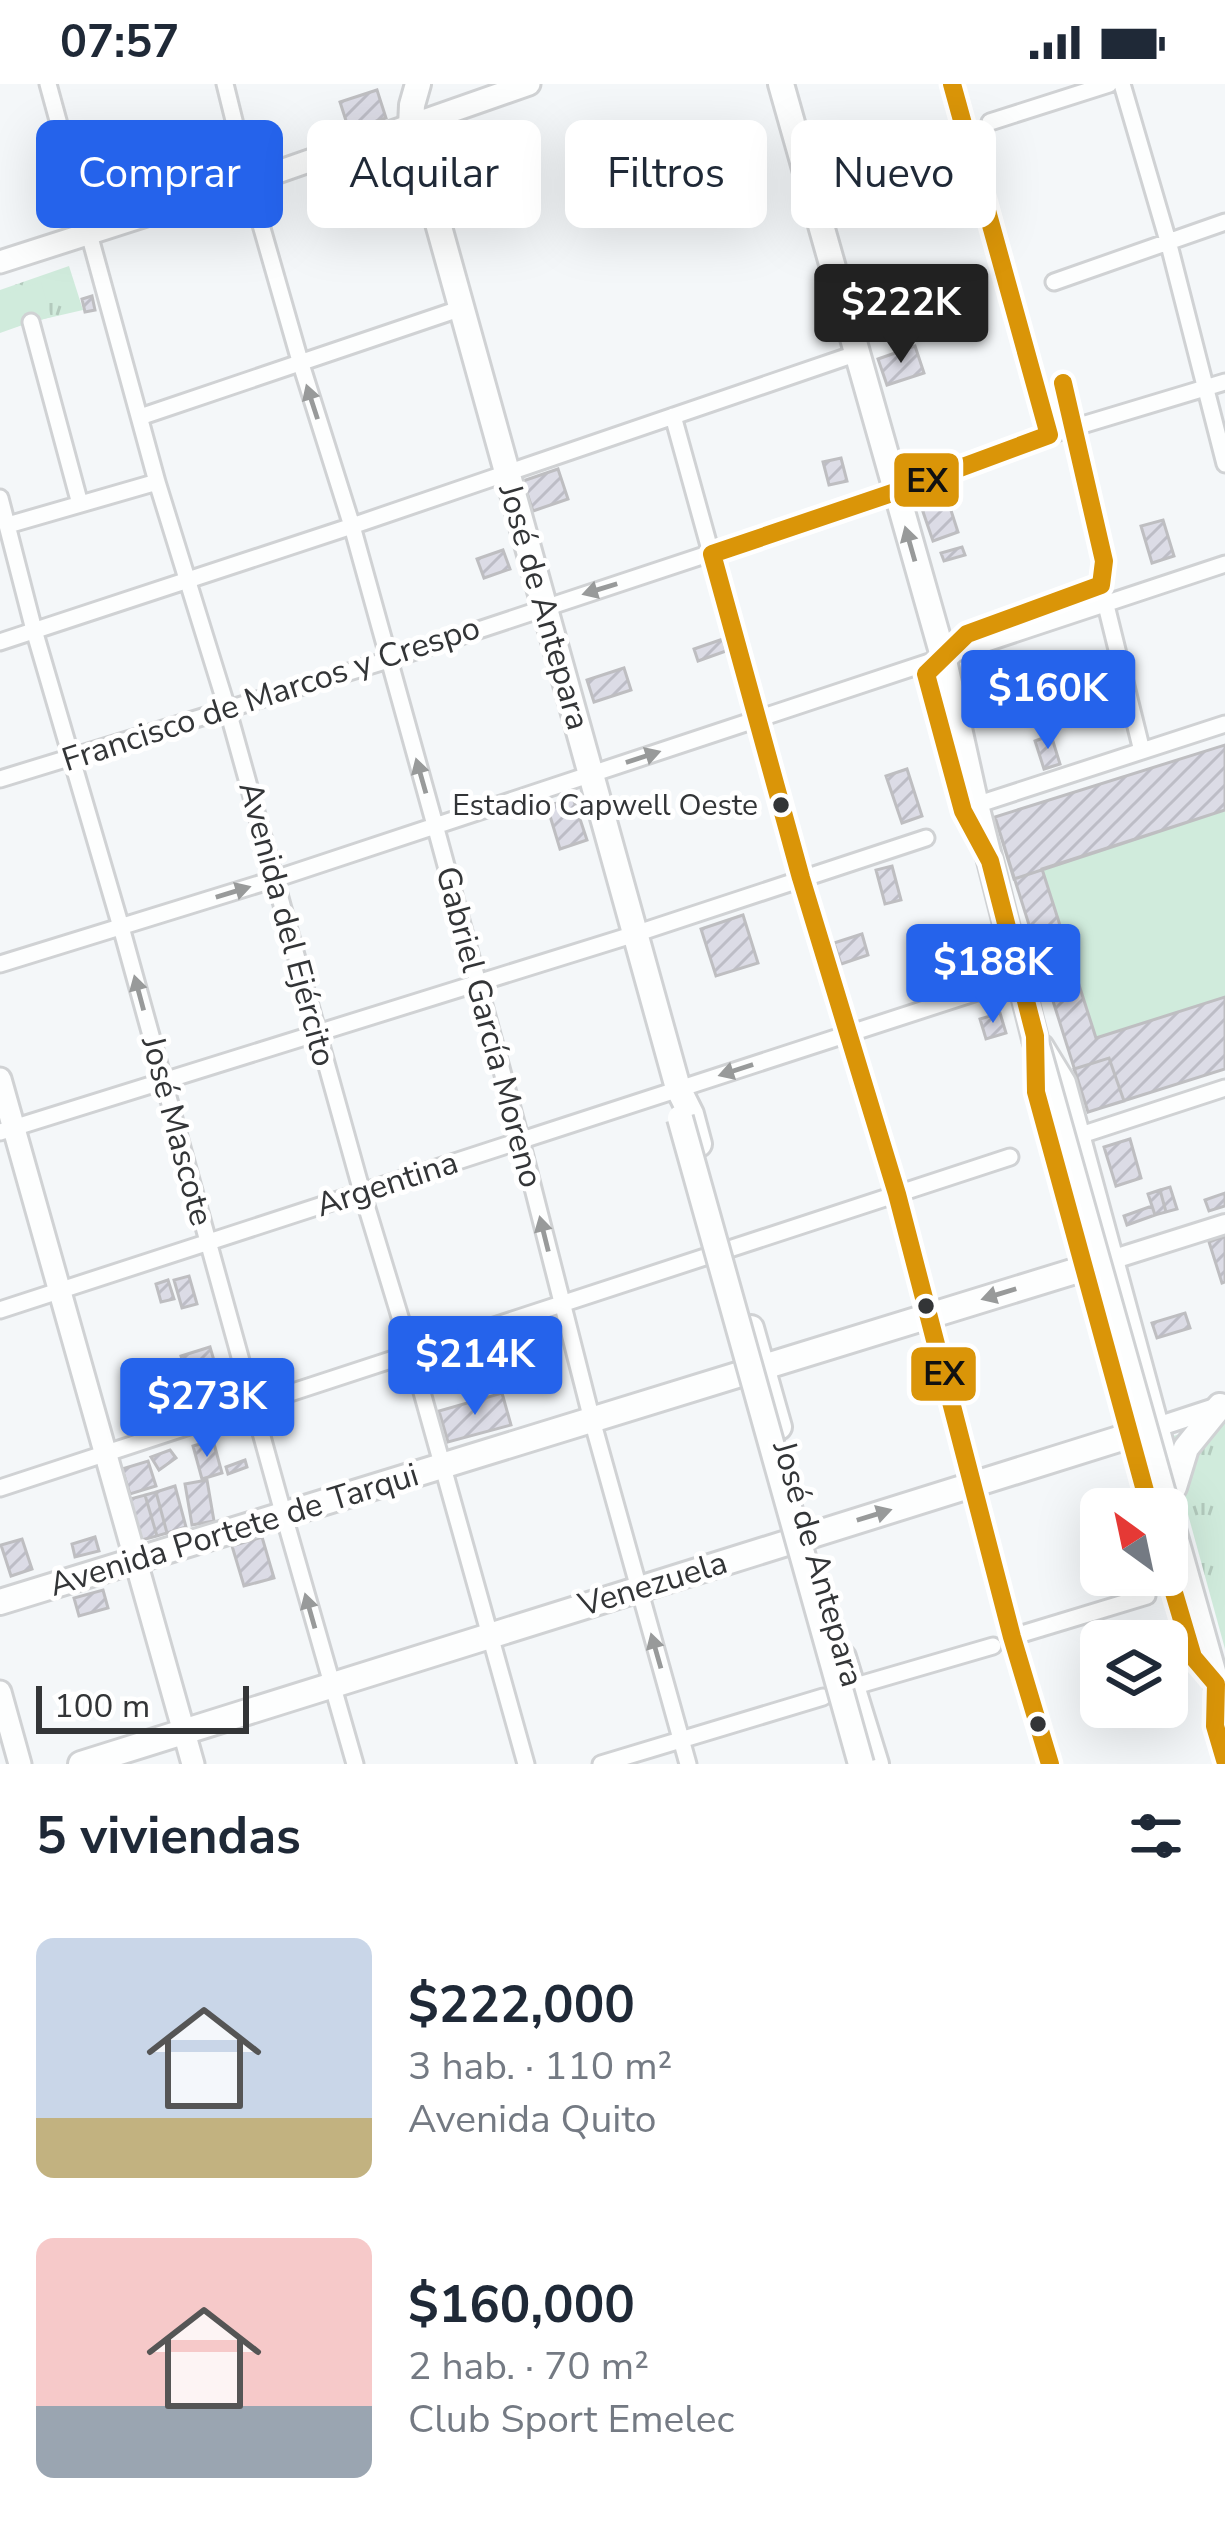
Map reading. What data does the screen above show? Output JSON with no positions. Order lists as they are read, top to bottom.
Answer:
{
  "streets": {
    "main road": ["José de Antepara", "Avenida Portete de Tarqui", "Venezuela"],
    "street": [
      "Francisco de Marcos y Crespo",
      "Avenida del Ejército",
      "Gabriel García Moreno",
      "José Mascote",
      "Argentina"
    ]
  },
  "crossings": [
    ["José de Antepara", "Francisco de Marcos y Crespo"],
    ["José de Antepara", "Argentina"],
    ["José de Antepara", "Avenida Portete de Tarqui"],
    ["José de Antepara", "Venezuela"],
    ["Francisco de Marcos y Crespo", "Avenida del Ejército"],
    ["Francisco de Marcos y Crespo", "Gabriel García Moreno"],
    ["Francisco de Marcos y Crespo", "José Mascote"],
    ["Avenida del Ejército", "Argentina"],
    ["Avenida del Ejército", "Avenida Portete de Tarqui"],
    ["Avenida del Ejército", "Venezuela"],
    ["Gabriel García Moreno", "Argentina"],
    ["Gabriel García Moreno", "Avenida Portete de Tarqui"],
    ["Gabriel García Moreno", "Venezuela"],
    ["José Mascote", "Argentina"],
    ["José Mascote", "Avenida Portete de Tarqui"],
    ["José Mascote", "Venezuela"]
  ],
  "one_way": ["Gabriel García Moreno"],
  "places": ["Estadio Capwell Oeste"],
  "lines": ["transit line EX"],
  "scale_bar": "100 m",
  "north": "top left",
  "page": {
    "status": "07:57",
    "chip": [
      "Comprar",
      "Alquilar",
      "Filtros",
      "Nuevo"
    ],
    "price": [
      "$222K",
      "$160K",
      "$188K",
      "$214K",
      "$273K"
    ],
    "scale": "100 m",
    "heading": "5 viviendas",
    "list": [
      {
        "name": "$222,000",
        "note": "3 hab. · 110 m² · Avenida Quito"
      },
      {
        "name": "$160,000",
        "note": "2 hab. · 70 m² · Club Sport Emelec"
      }
    ]
  }
}
